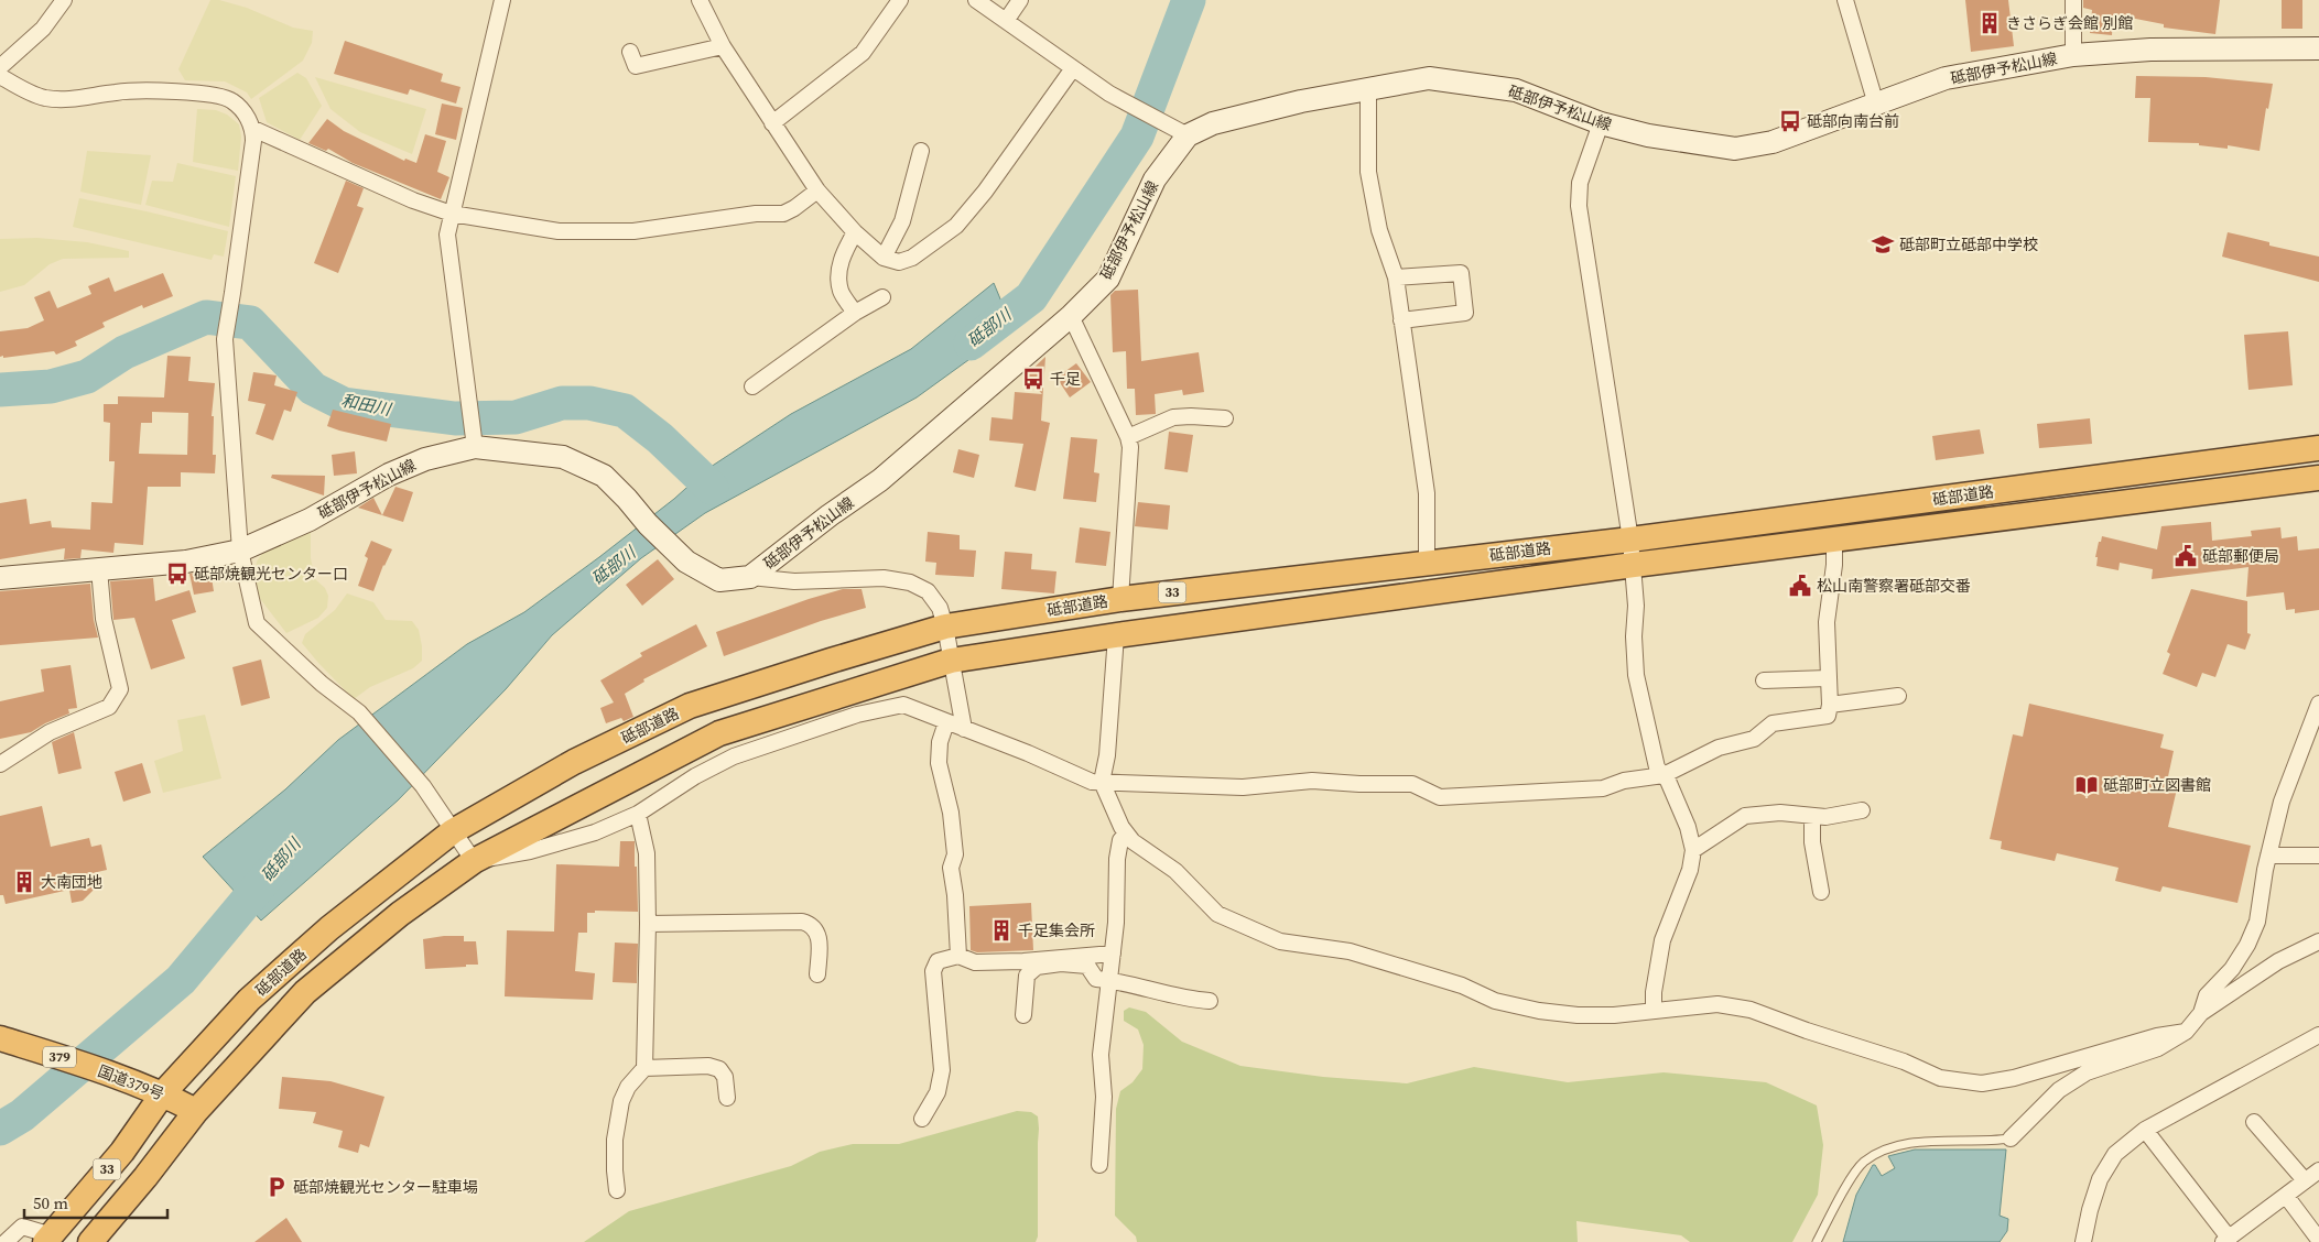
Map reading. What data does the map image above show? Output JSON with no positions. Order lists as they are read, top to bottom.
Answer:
{
  "streets": {
    "highway": [
      "砥部道路",
      "33",
      "379",
      "国道379号"
    ],
    "main road": ["砥部伊予松山線"]
  },
  "crossings": [
    ["砥部道路", "国道379号"]
  ],
  "water": ["砥部川", "和田川"],
  "places": {
    "building": ["きさらぎ会館 別館", "大南団地", "千足集会所"],
    "bus stop": ["砥部向南台前", "千足", "砥部焼観光センター口"],
    "school or university": ["砥部町立砥部中学校"],
    "public building": ["砥部郵便局", "松山南警察署砥部交番"],
    "library": ["砥部町立図書館"],
    "parking": ["砥部焼観光センター駐車場"]
  },
  "scale_bar": "50 m"
}
